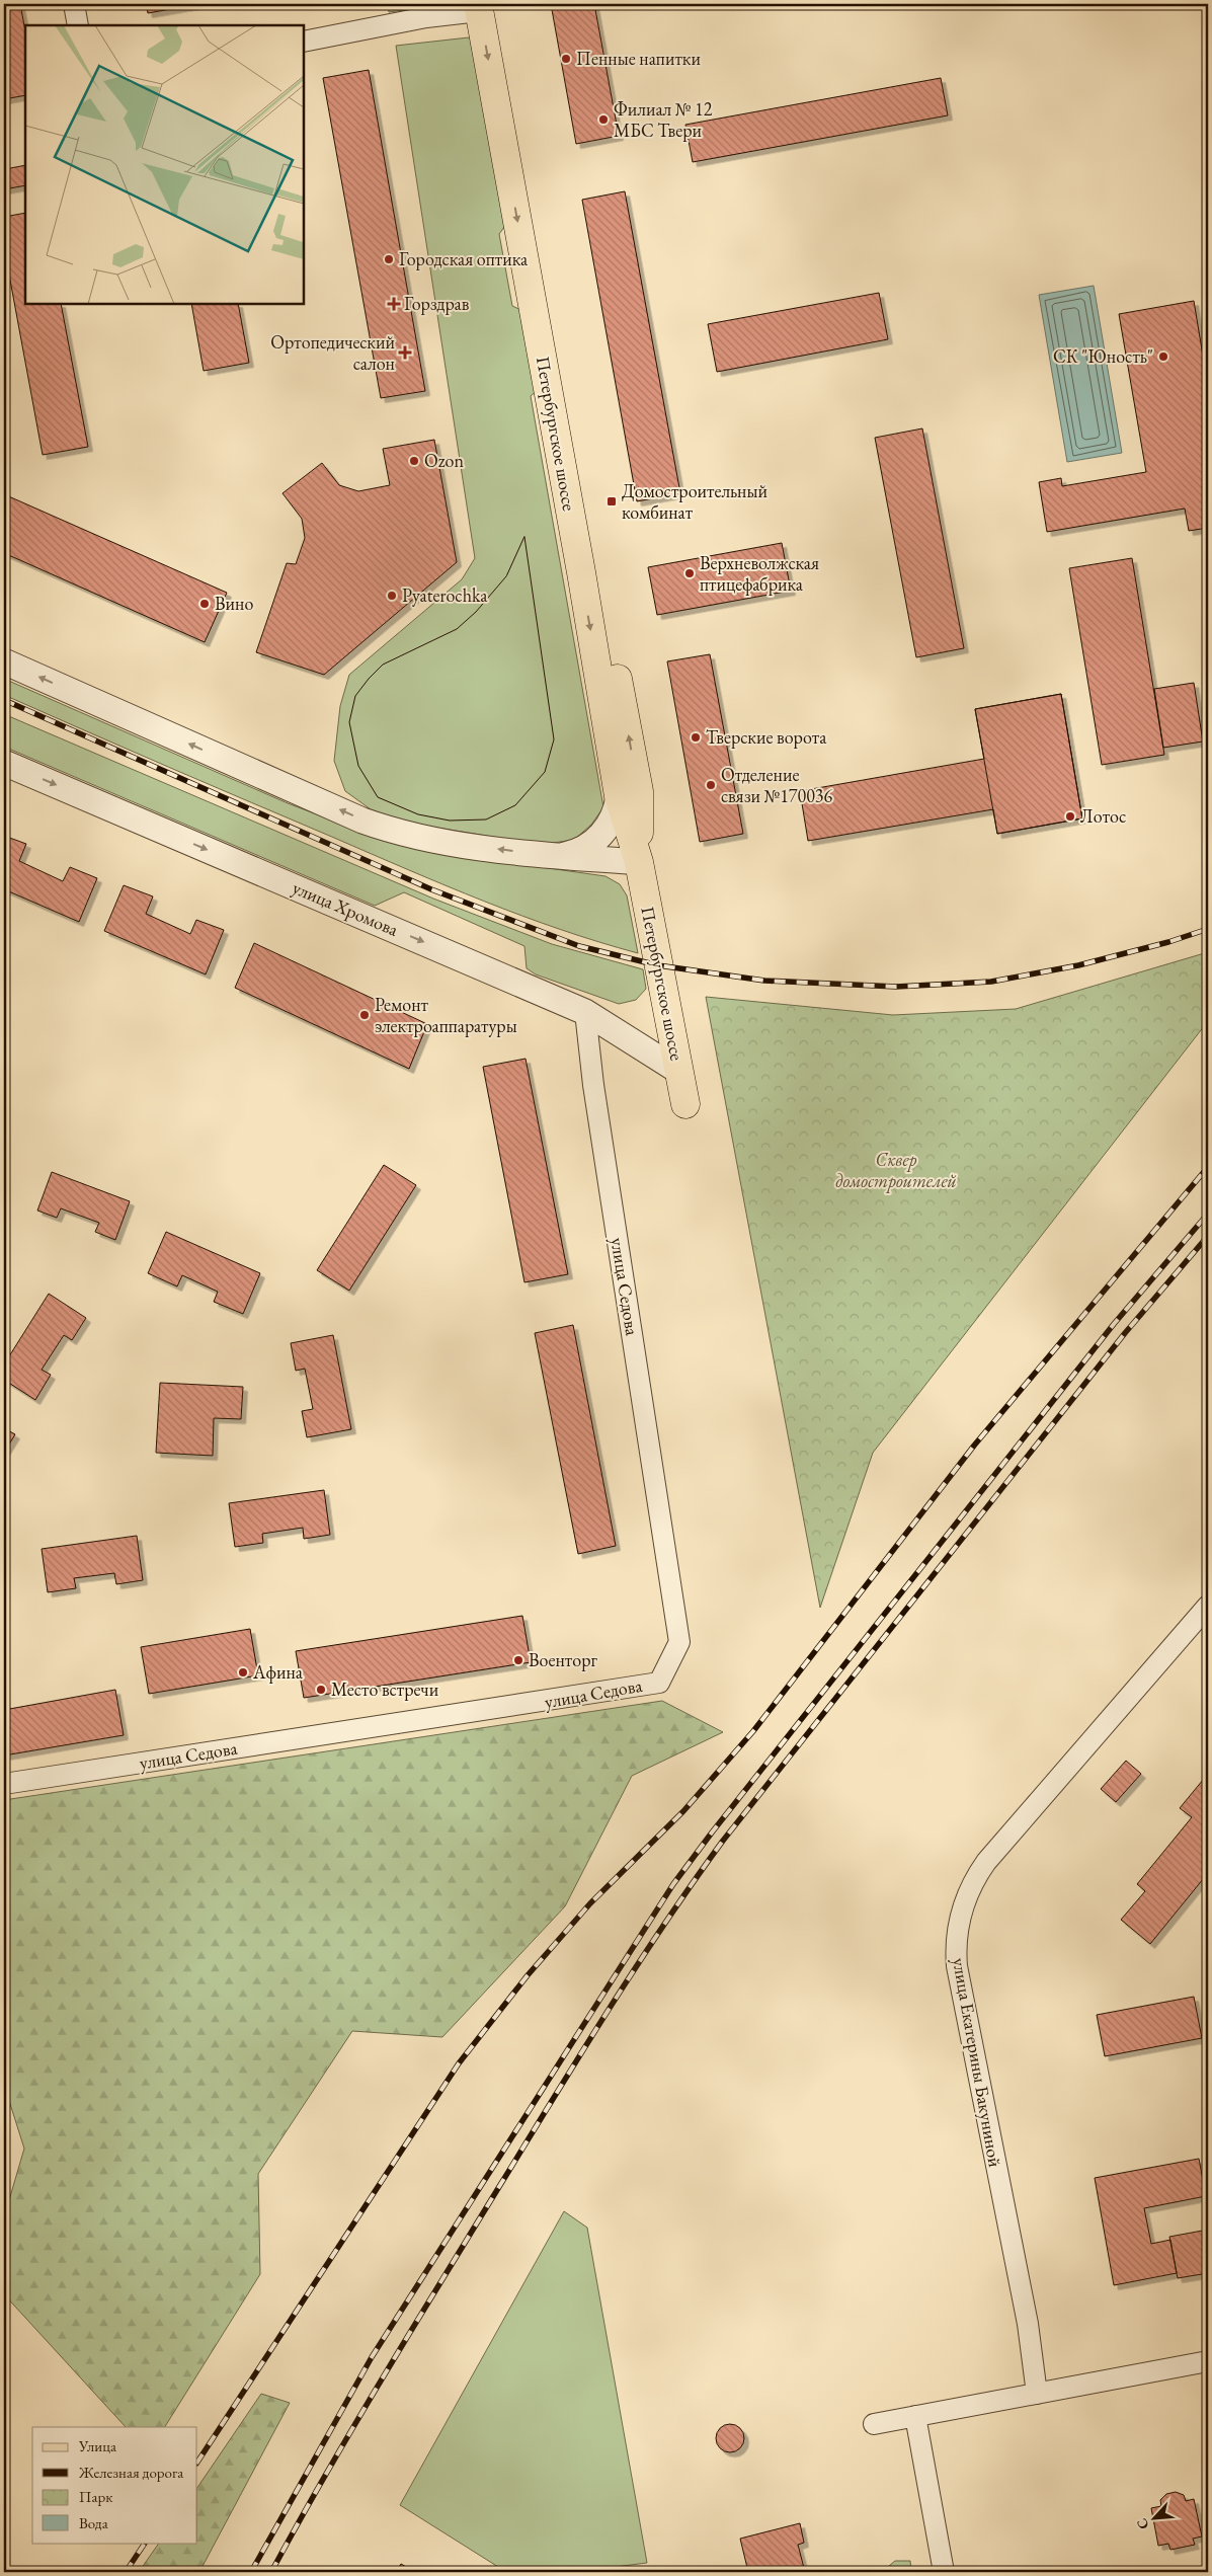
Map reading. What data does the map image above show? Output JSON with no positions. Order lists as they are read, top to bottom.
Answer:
{
  "streets": {
    "main road": ["Петербургское шоссе"],
    "street": ["улица Хромова", "улица Седова", "улица Екатерины Бакуниной"]
  },
  "crossings": [
    ["Петербургское шоссе", "улица Хромова"],
    ["улица Хромова", "улица Седова"]
  ],
  "parks": ["Сквер домостроителей"],
  "places": {
    "other": [
      "Пенные напитки",
      "Филиал № 12 МБС Твери",
      "Городская оптика",
      "СК \"Юность\"",
      "Ozon",
      "Верхневолжская птицефабрика",
      "Pyaterochka",
      "Вино",
      "Тверские ворота",
      "Отделение связи №170036",
      "Лотос",
      "Ремонт электроаппаратуры",
      "Военторг",
      "Афина",
      "Место встречи"
    ],
    "health": ["Горздрав", "Ортопедический салон"],
    "transit": ["Домостроительный комбинат"]
  },
  "legend": [
    "Улица",
    "Железная дорога",
    "Парк",
    "Вода"
  ],
  "north": "bottom left"
}
